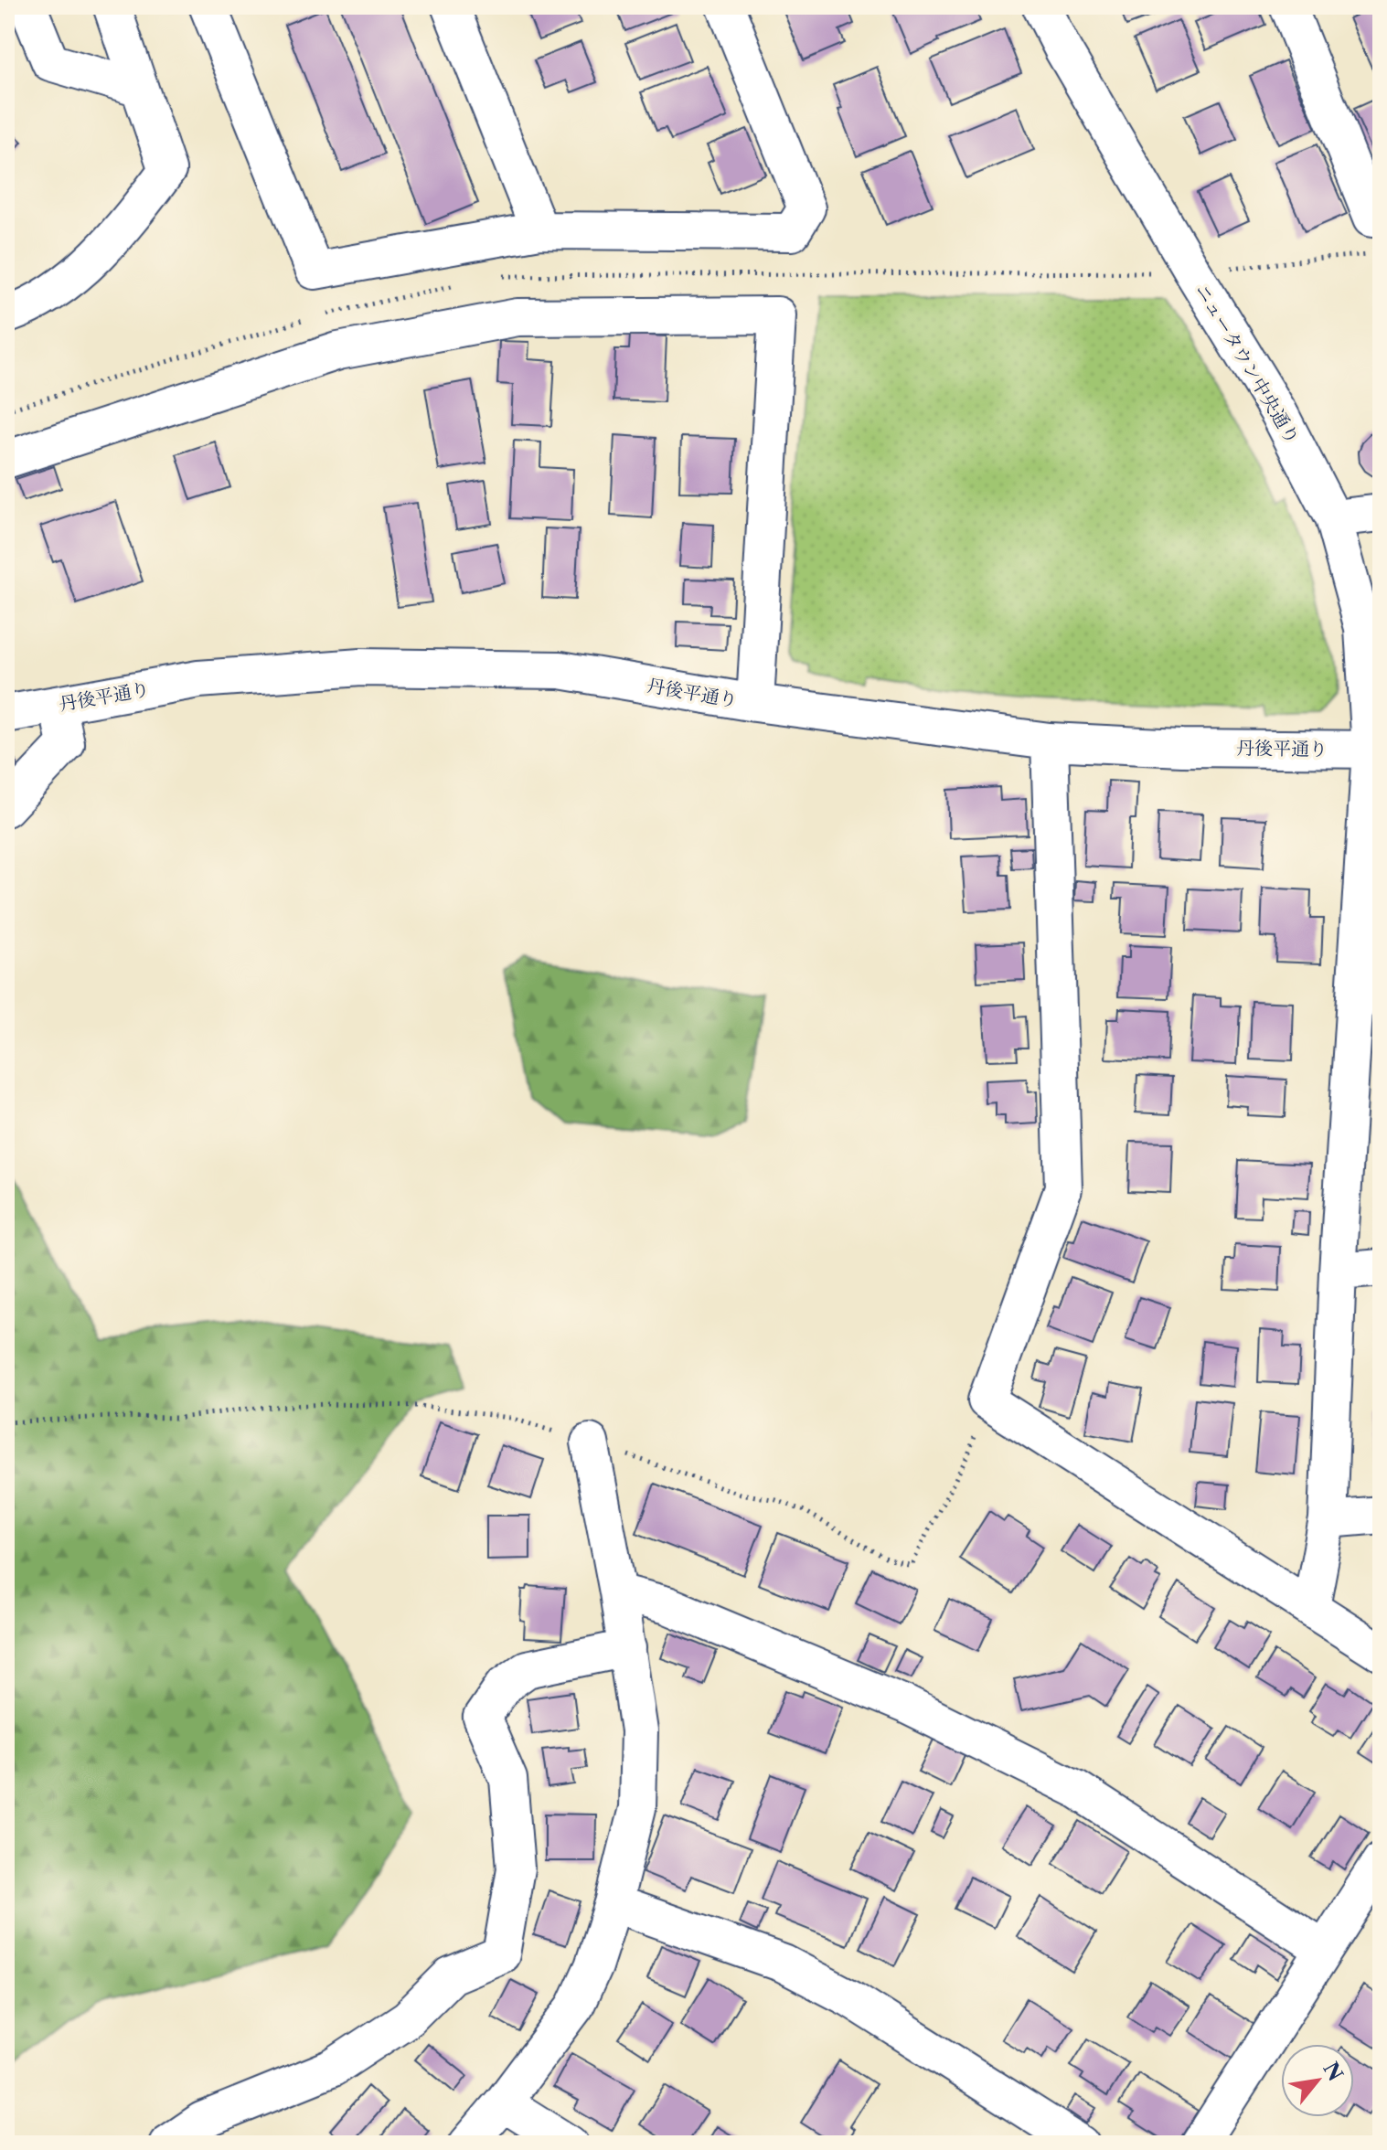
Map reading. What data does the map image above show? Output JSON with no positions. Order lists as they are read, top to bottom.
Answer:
{
  "streets": {
    "street": ["ニュータウン中央通り", "丹後平通り"]
  },
  "crossings": [
    ["ニュータウン中央通り", "丹後平通り"]
  ],
  "north": "top right"
}
